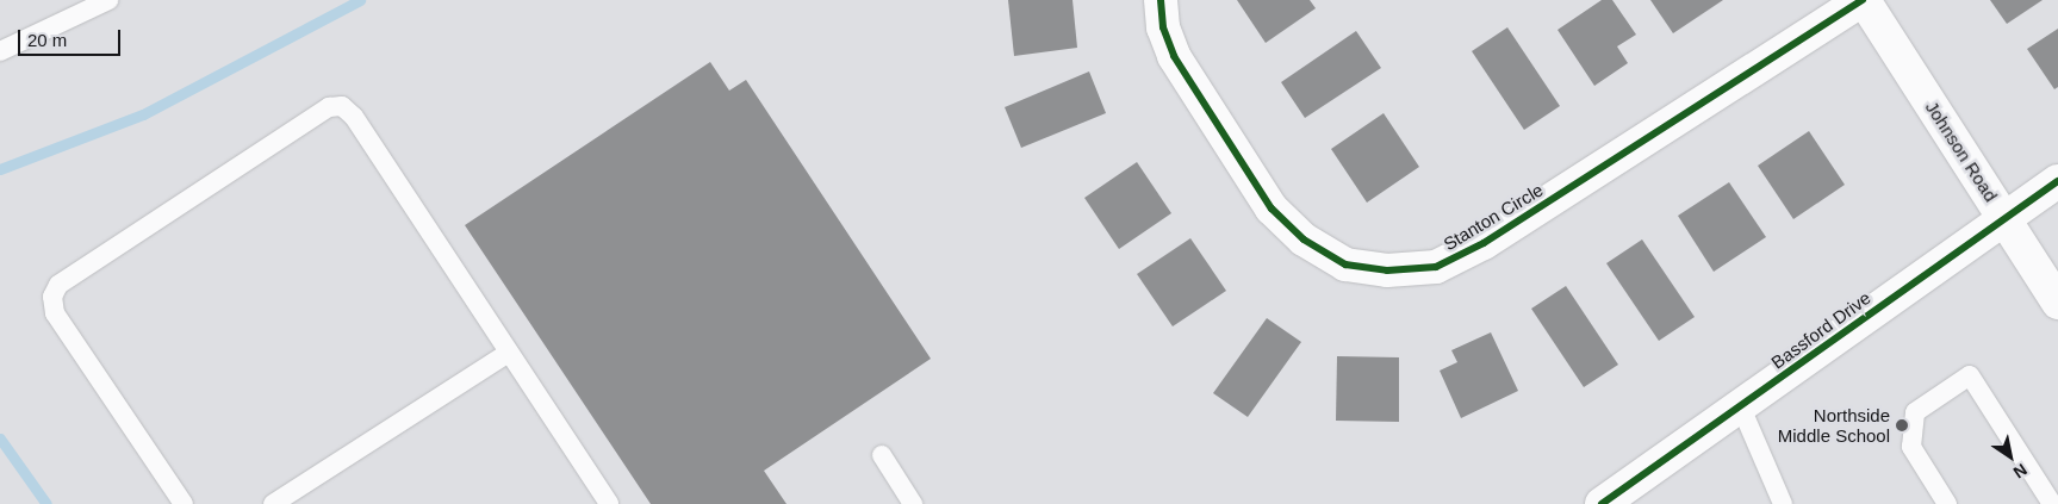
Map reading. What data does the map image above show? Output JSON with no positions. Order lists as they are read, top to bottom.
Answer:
{
  "streets": {
    "street": ["Johnson Road", "Stanton Circle", "Bassford Drive"]
  },
  "crossings": [
    ["Johnson Road", "Stanton Circle"],
    ["Johnson Road", "Bassford Drive"]
  ],
  "places": ["Northside Middle School"],
  "scale_bar": "20 m",
  "north": "bottom right"
}
